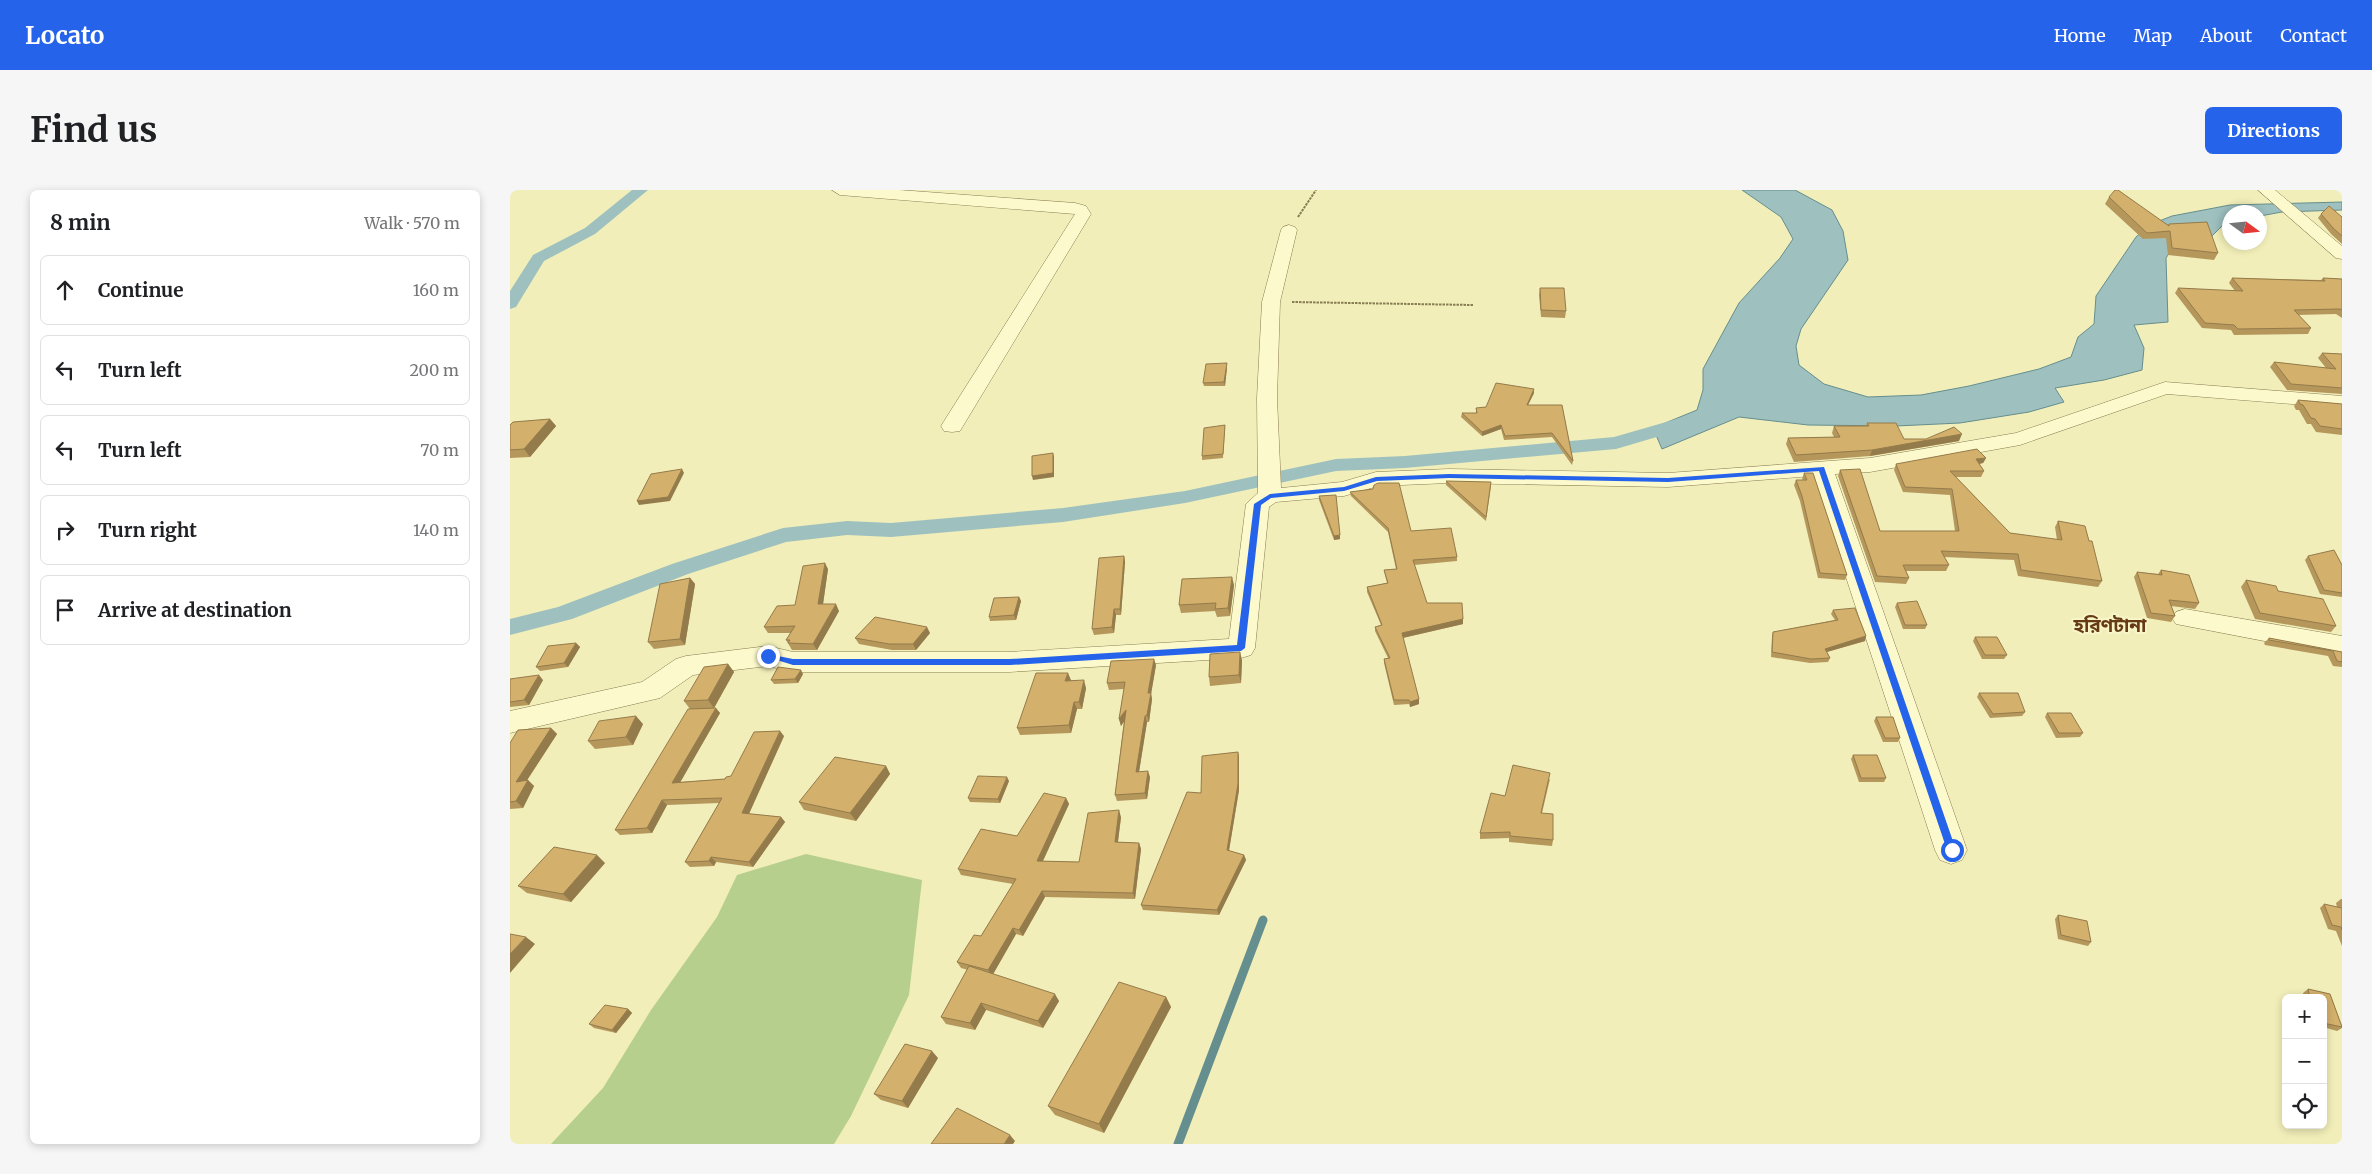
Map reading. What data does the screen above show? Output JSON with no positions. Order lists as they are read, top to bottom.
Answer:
{
  "districts": ["হরিণটানা"],
  "north": "right",
  "page": {
    "header": "Locato",
    "nav": [
      "Home",
      "Map",
      "About",
      "Contact"
    ],
    "buttons": "Directions",
    "title": "Find us",
    "heading": ["8 min", "Walk · 570 m"],
    "list": [
      ["Continue", "160 m"],
      ["Turn left", "200 m"],
      ["Turn left", "70 m"],
      ["Turn right", "140 m"],
      "Arrive at destination"
    ],
    "map_buttons": ["+", "−"]
  }
}
